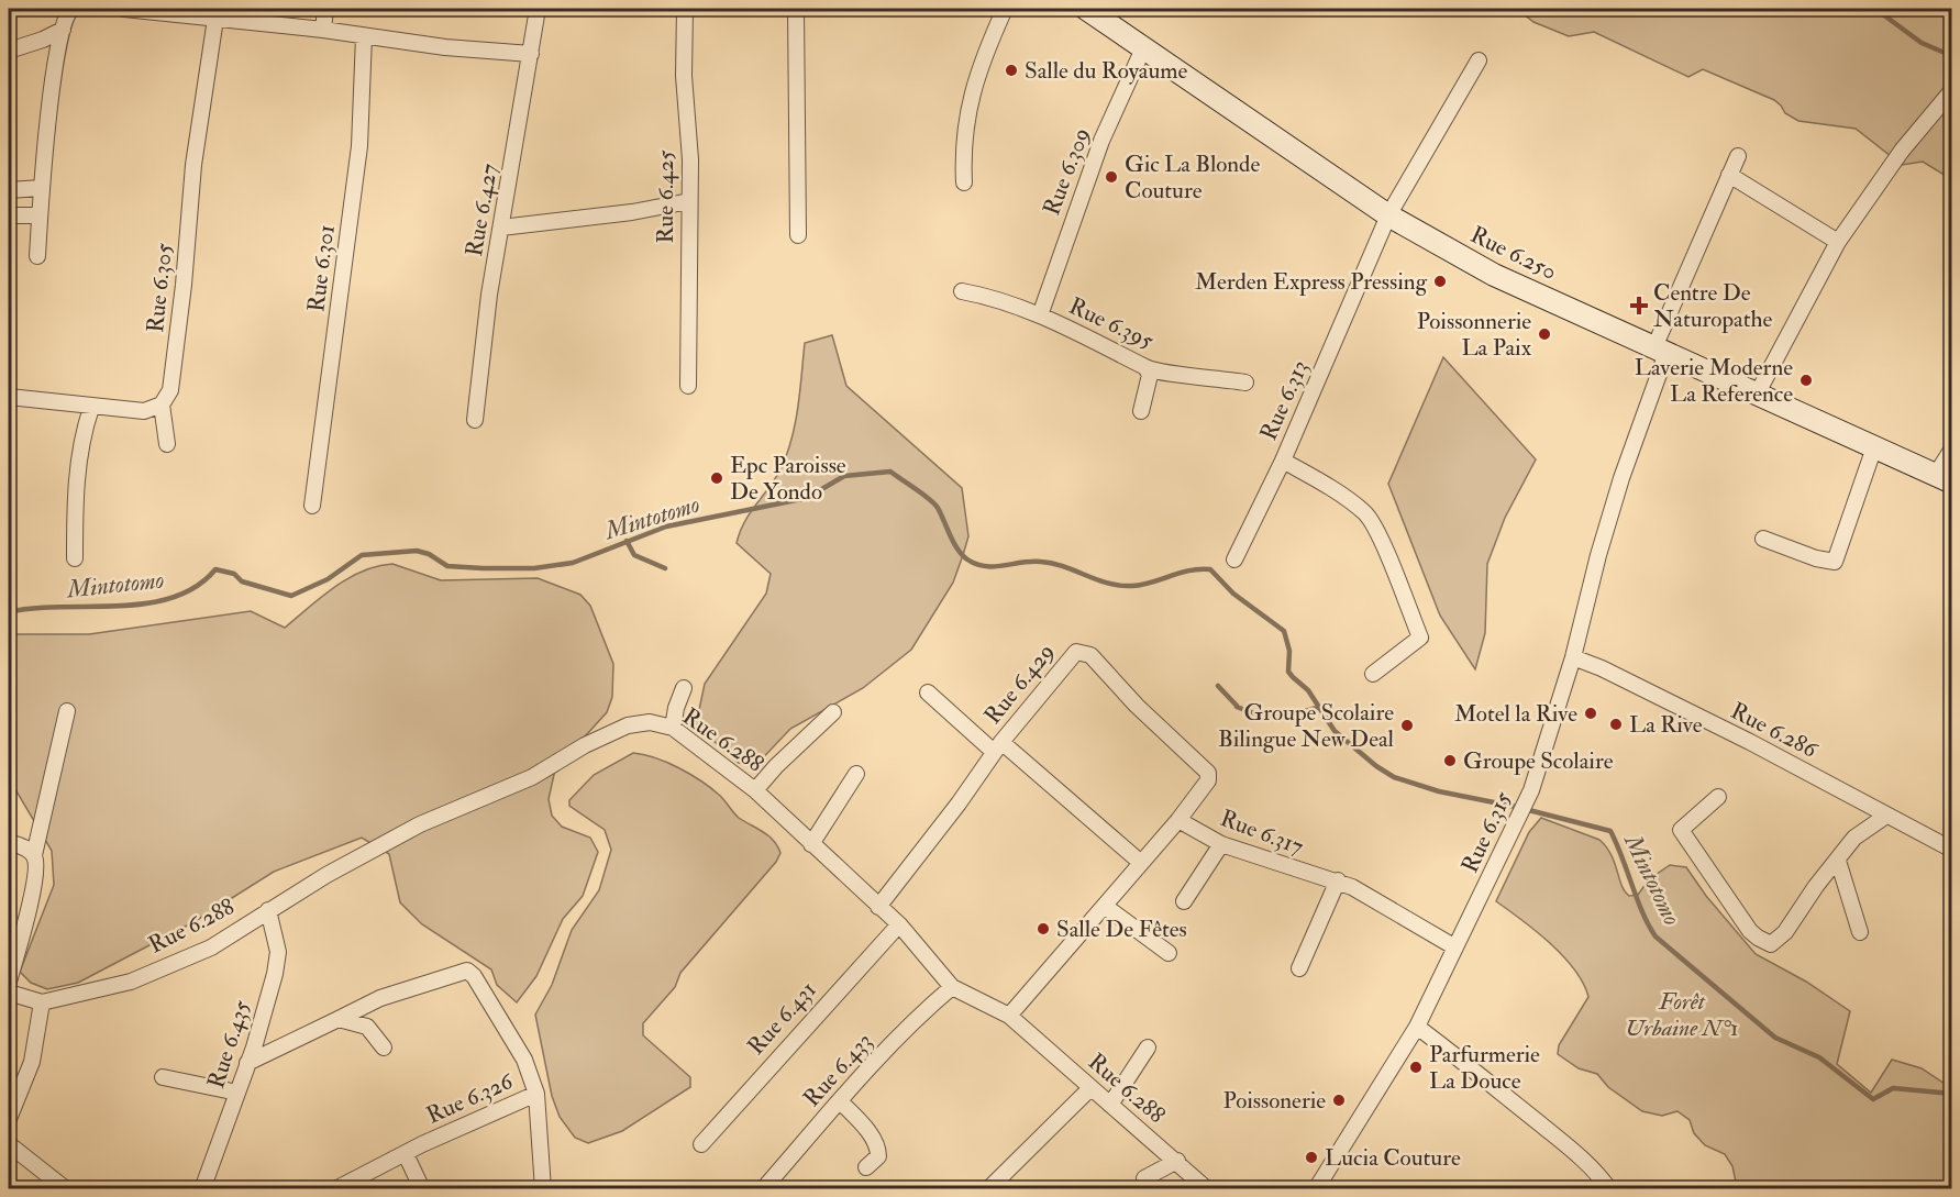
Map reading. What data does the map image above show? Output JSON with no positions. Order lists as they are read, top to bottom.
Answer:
{
  "streets": {
    "main road": ["Rue 6.250"],
    "street": [
      "Rue 6.309",
      "Rue 6.425",
      "Rue 6.427",
      "Rue 6.301",
      "Rue 6.305",
      "Rue 6.395",
      "Rue 6.313",
      "Rue 6.429",
      "Rue 6.286",
      "Rue 6.288",
      "Rue 6.317",
      "Rue 6.315",
      "Rue 6.431",
      "Rue 6.435",
      "Rue 6.433",
      "Rue 6.326"
    ]
  },
  "crossings": [
    ["Rue 6.309", "Rue 6.250"],
    ["Rue 6.309", "Rue 6.395"],
    ["Rue 6.250", "Rue 6.313"],
    ["Rue 6.250", "Rue 6.315"],
    ["Rue 6.429", "Rue 6.288"],
    ["Rue 6.429", "Rue 6.317"],
    ["Rue 6.286", "Rue 6.315"],
    ["Rue 6.288", "Rue 6.431"],
    ["Rue 6.288", "Rue 6.435"],
    ["Rue 6.288", "Rue 6.433"],
    ["Rue 6.317", "Rue 6.315"]
  ],
  "water": ["Mintotomo"],
  "parks": ["Forêt Urbaine N°1"],
  "places": {
    "other": [
      "Salle du Royaume",
      "Gic La Blonde Couture",
      "Merden Express Pressing",
      "Poissonnerie La Paix",
      "Laverie Moderne La Reference",
      "Epc Paroisse De Yondo",
      "Motel la Rive",
      "La Rive",
      "Groupe Scolaire Bilingue New Deal",
      "Groupe Scolaire",
      "Salle De Fêtes",
      "Parfurmerie La Douce",
      "Poissonerie",
      "Lucia Couture"
    ],
    "health": ["Centre De Naturopathe"]
  }
}
